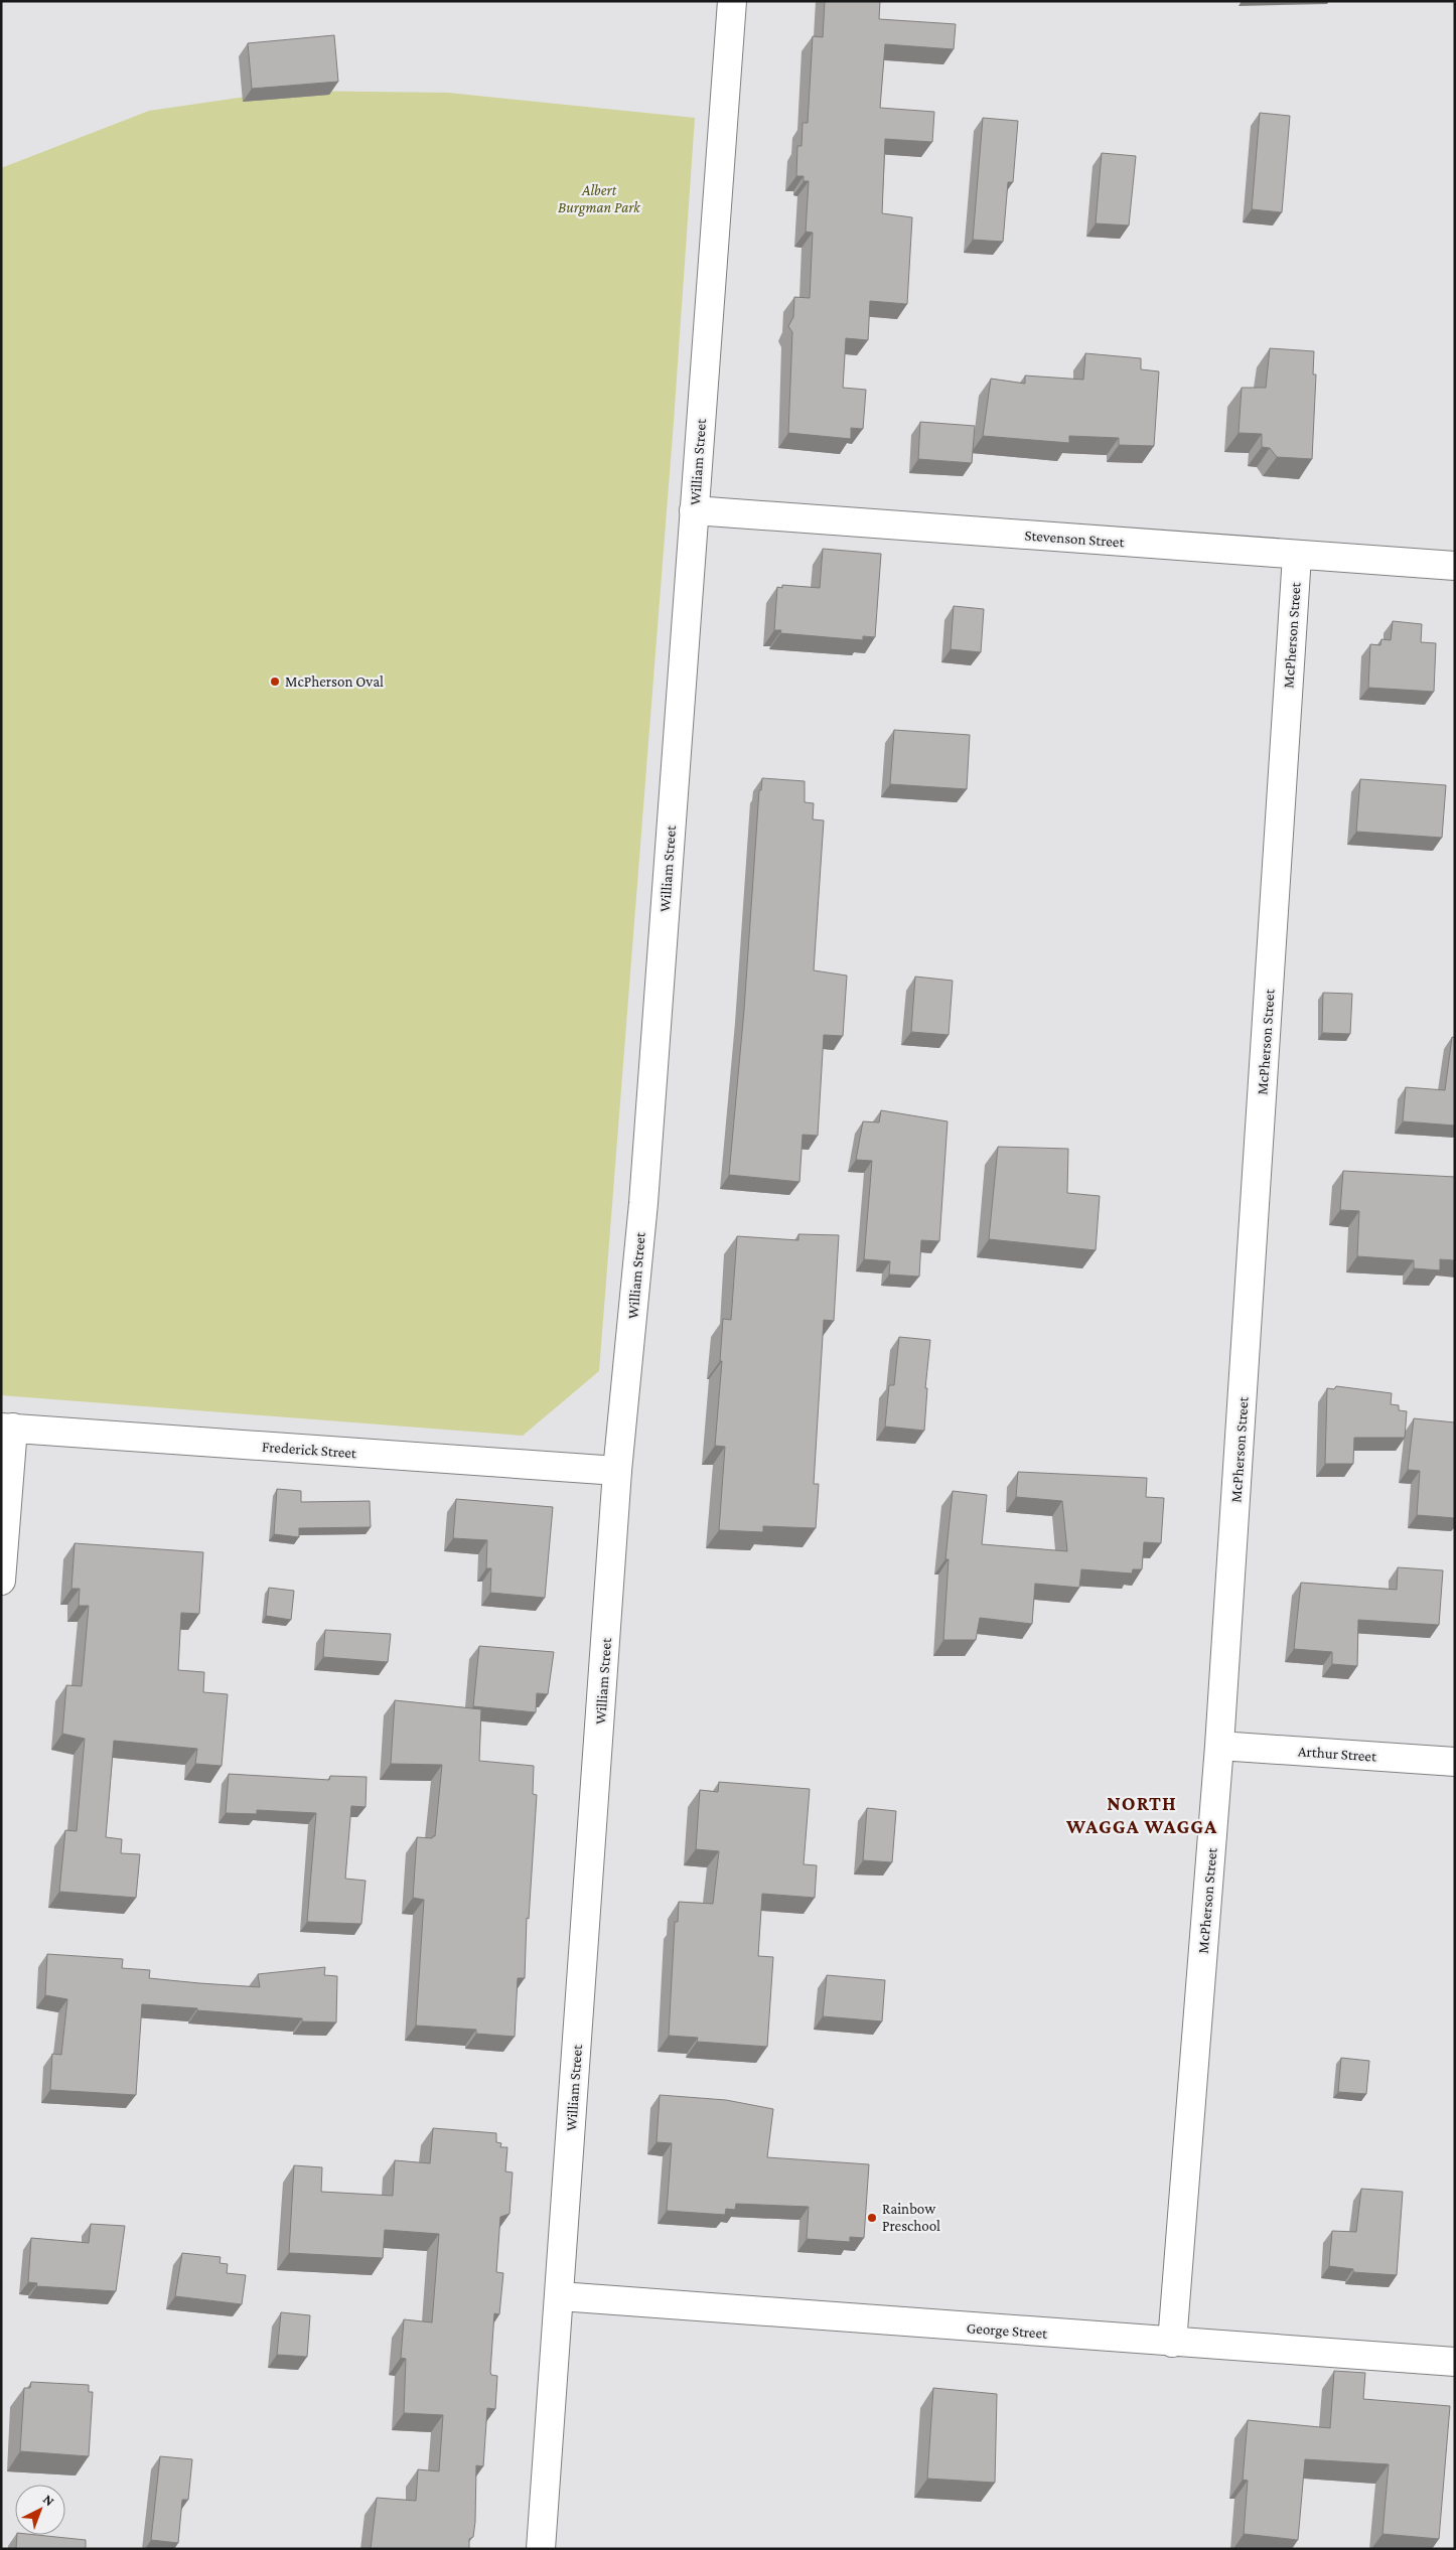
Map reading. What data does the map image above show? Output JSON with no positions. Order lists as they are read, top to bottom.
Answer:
{
  "streets": {
    "street": [
      "William Street",
      "Stevenson Street",
      "McPherson Street",
      "Frederick Street",
      "Arthur Street",
      "George Street"
    ]
  },
  "crossings": [
    ["William Street", "Stevenson Street"],
    ["William Street", "Frederick Street"],
    ["William Street", "George Street"],
    ["Stevenson Street", "McPherson Street"],
    ["McPherson Street", "Arthur Street"],
    ["McPherson Street", "George Street"]
  ],
  "districts": ["NORTH WAGGA WAGGA"],
  "parks": ["Albert Burgman Park"],
  "places": ["McPherson Oval", "Rainbow Preschool"],
  "north": "top right"
}
